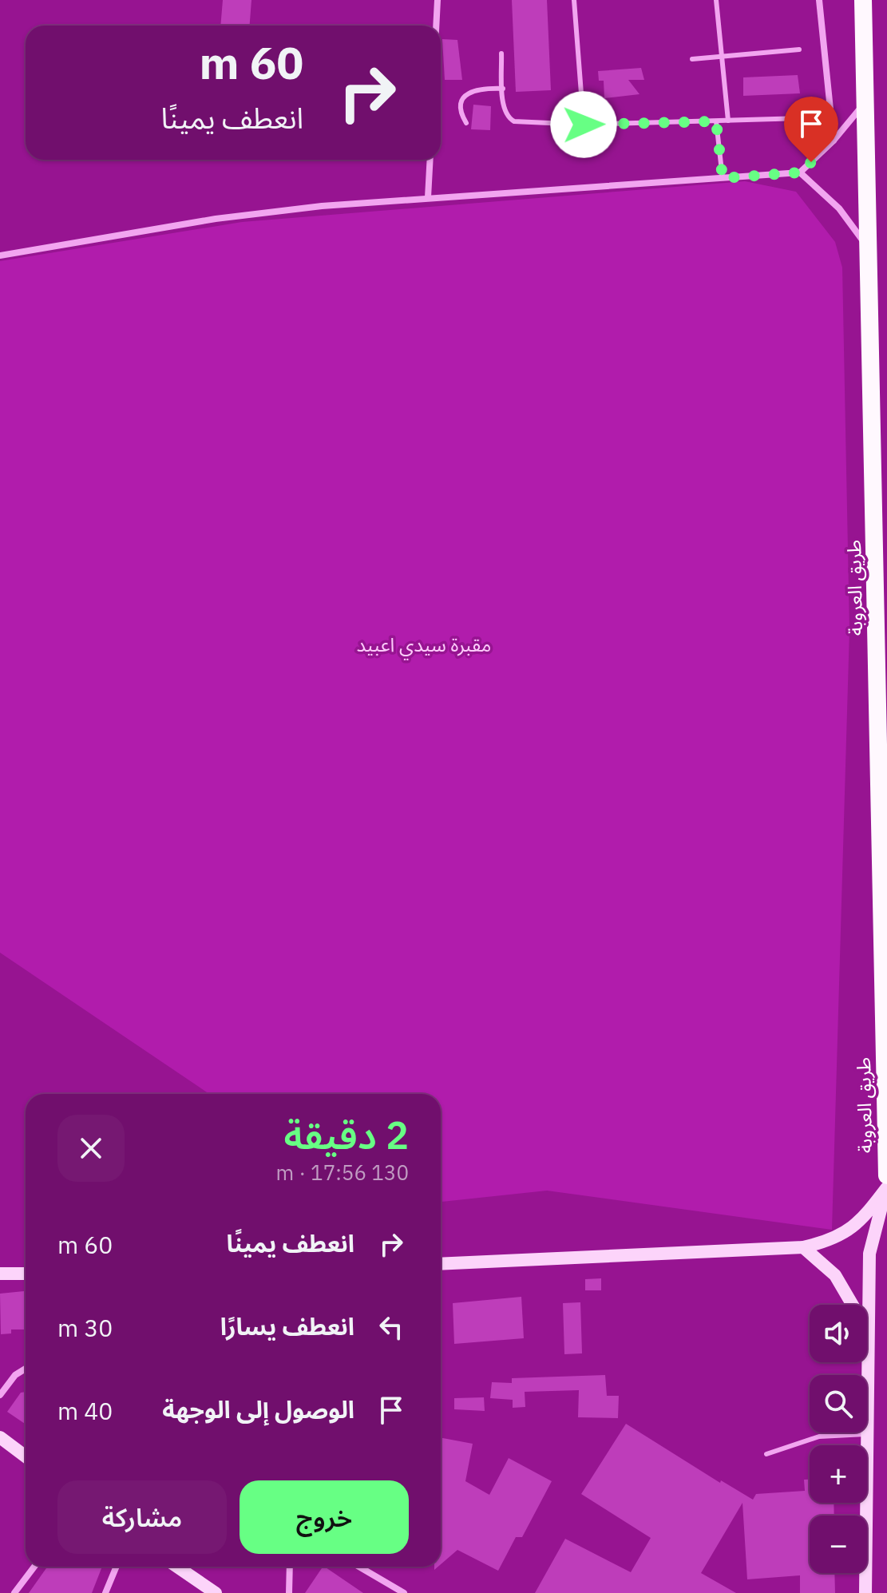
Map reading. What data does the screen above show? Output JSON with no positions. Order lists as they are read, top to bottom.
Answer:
{
  "streets": {
    "highway": ["طريق العروبة"]
  },
  "parks": ["مقبرة سيدي اعبيد"],
  "page": {
    "turn": ["60 m", "انعطف يمينًا"],
    "heading": ["2 دقيقة", "130 m · 17:56"],
    "list": [
      {
        "name": "انعطف يمينًا",
        "value": "60 m"
      },
      {
        "name": "انعطف يسارًا",
        "value": "30 m"
      },
      {
        "name": "الوصول إلى الوجهة",
        "value": "40 m"
      }
    ],
    "map_buttons": ["+", "−"],
    "buttons": ["خروج", "مشاركة"]
  }
}
